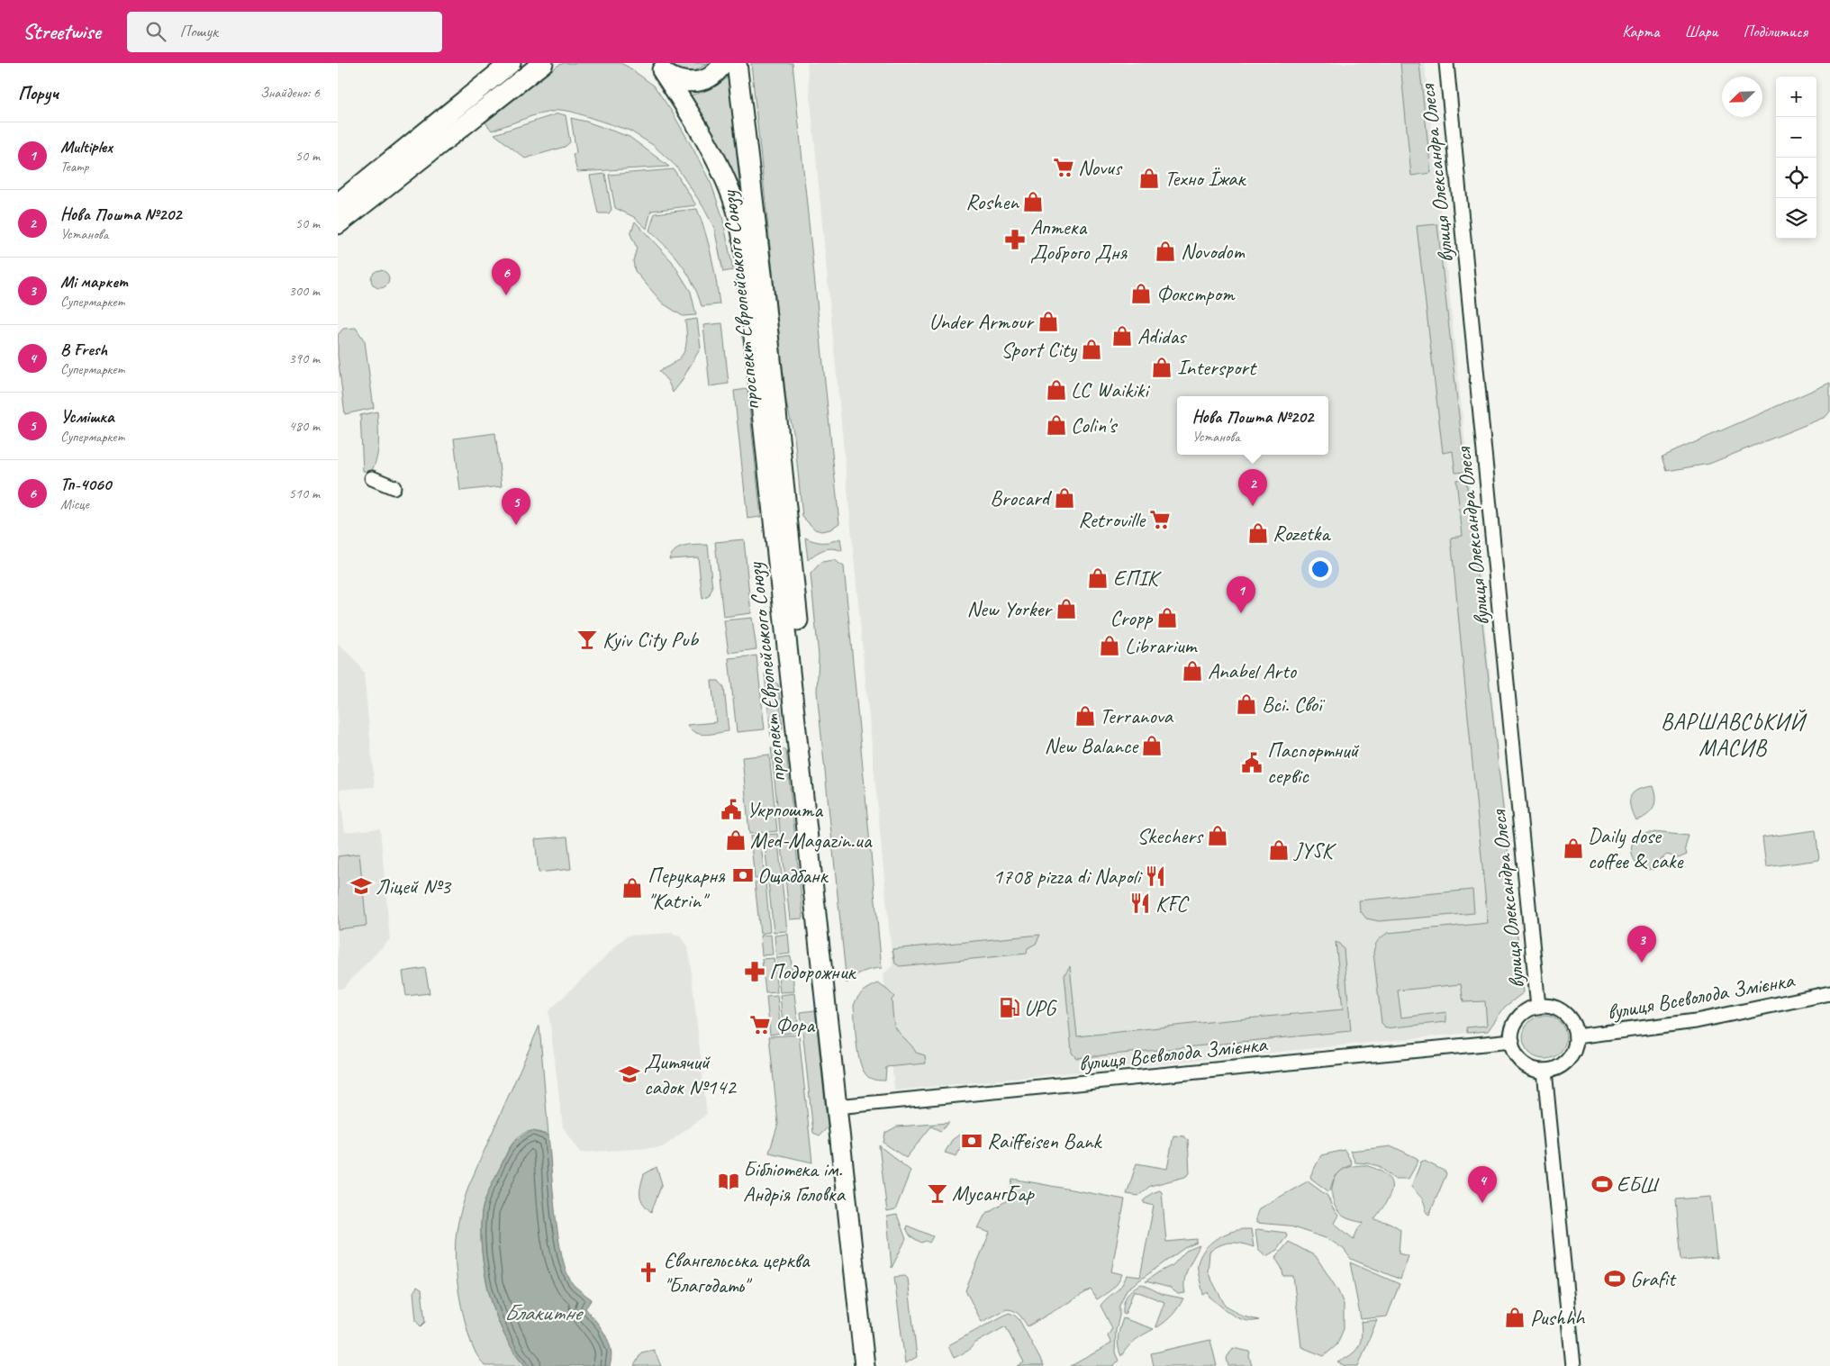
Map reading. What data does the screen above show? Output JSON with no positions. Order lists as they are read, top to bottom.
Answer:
{
  "streets": {
    "main road": ["проспект Європейського Союзу"],
    "street": ["вулиця Олександра Олеся", "вулиця Всеволода Змієнка"]
  },
  "crossings": [
    ["вулиця Олександра Олеся", "вулиця Всеволода Змієнка"],
    ["проспект Європейського Союзу", "вулиця Всеволода Змієнка"]
  ],
  "districts": ["ВАРШАВСЬКИЙ МАСИВ"],
  "water": ["Блакитне"],
  "places": {
    "supermarket": ["Novus", "Retroville", "Фора"],
    "shop": [
      "Техно Їжак",
      "Roshen",
      "Novodom",
      "Фокстрот",
      "Under Armour",
      "Adidas",
      "Sport City",
      "Intersport",
      "LC Waikiki",
      "Colin's",
      "Brocard",
      "Rozetka",
      "ЕПІК",
      "New Yorker",
      "Cropp",
      "Librarium",
      "Anabel Arto",
      "Всі. Свої",
      "Terranova",
      "New Balance",
      "Skechers",
      "Med-Magazin.ua",
      "Daily dose coffee & cake",
      "JYSK",
      "Перукарня \"Katrin\"",
      "Pushhh"
    ],
    "pharmacy": ["Аптека Доброго Дня", "Подорожник"],
    "bar": ["Kyiv City Pub", "МусангБар"],
    "public building": ["Паспортний сервіс", "Укрпошта"],
    "bank": ["Ощадбанк", "Raiffeisen Bank"],
    "restaurant": ["1708 pizza di Napoli", "KFC"],
    "school or university": ["Ліцей №3", "Дитячий садок №142"],
    "fuel station": ["UPG"],
    "library": ["Бібліотека ім. Андрія Головка"],
    "sports": ["ЕБШ", "Grafit"],
    "church": ["Євангельська церква ''Благодать''"]
  },
  "north": "bottom left",
  "page": {
    "header": "Streetwise",
    "search": "Пошук",
    "nav": ["Карта", "Шари", "Поділитися"],
    "heading": ["Поруч", "Знайдено: 6"],
    "map_buttons": ["+", "−"],
    "list": [
      {
        "mark": "1",
        "name": "Multiplex",
        "note": "Театр",
        "value": "50 m"
      },
      {
        "mark": "2",
        "name": "Нова Пошта №202",
        "note": "Установа",
        "value": "50 m"
      },
      {
        "mark": "3",
        "name": "Mi маркет",
        "note": "Супермаркет",
        "value": "300 m"
      },
      {
        "mark": "4",
        "name": "B Fresh",
        "note": "Супермаркет",
        "value": "390 m"
      },
      {
        "mark": "5",
        "name": "Усмішка",
        "note": "Супермаркет",
        "value": "480 m"
      },
      {
        "mark": "6",
        "name": "Тп-4060",
        "note": "Місце",
        "value": "510 m"
      }
    ],
    "pins": [
      "6",
      "2",
      "5",
      "1",
      "3",
      "4"
    ],
    "popup": ["Нова Пошта №202", "Установа"]
  }
}
